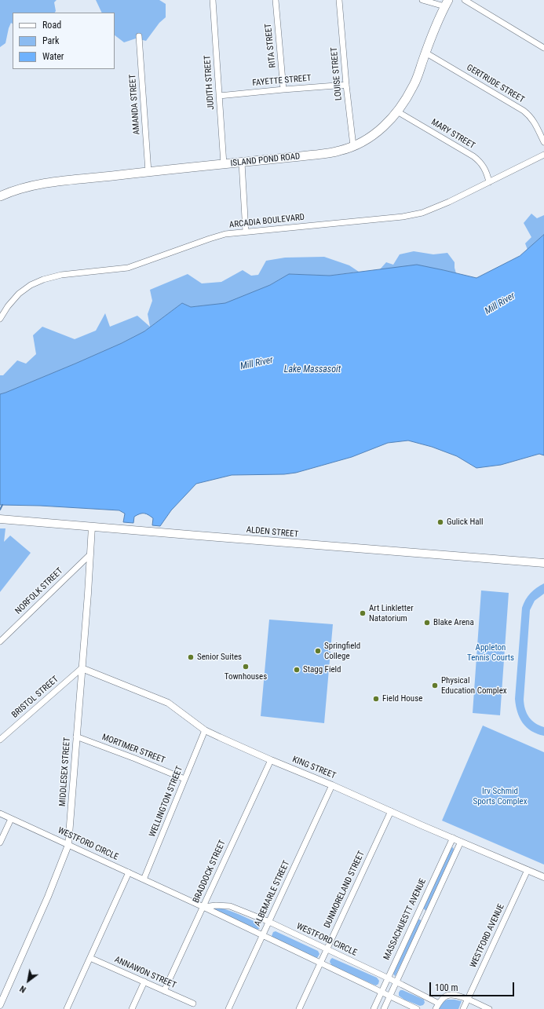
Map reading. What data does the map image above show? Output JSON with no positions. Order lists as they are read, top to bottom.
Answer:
{
  "streets": {
    "main road": ["ISLAND POND ROAD", "ALDEN STREET"],
    "street": [
      "RITA STREET",
      "LOUISE STREET",
      "FAYETTE STREET",
      "JUDITH STREET",
      "GERTRUDE STREET",
      "AMANDA STREET",
      "MARY STREET",
      "ARCADIA BOULEVARD",
      "NORFOLK STREET",
      "BRISTOL STREET",
      "MORTIMER STREET",
      "KING STREET",
      "MIDDLESEX STREET",
      "WELLINGTON STREET",
      "WESTFORD CIRCLE",
      "BRADDOCK STREET",
      "DUNMORELAND STREET",
      "ALBEMARLE STREET",
      "MASSACHUESTT AVENUE",
      "WESTFORD AVENUE",
      "ANNAWON STREET"
    ]
  },
  "crossings": [
    ["RITA STREET", "FAYETTE STREET"],
    ["LOUISE STREET", "FAYETTE STREET"],
    ["LOUISE STREET", "ISLAND POND ROAD"],
    ["FAYETTE STREET", "JUDITH STREET"],
    ["JUDITH STREET", "ISLAND POND ROAD"],
    ["GERTRUDE STREET", "ISLAND POND ROAD"],
    ["AMANDA STREET", "ISLAND POND ROAD"],
    ["MARY STREET", "ISLAND POND ROAD"],
    ["MARY STREET", "ARCADIA BOULEVARD"],
    ["ALDEN STREET", "MIDDLESEX STREET"],
    ["NORFOLK STREET", "MIDDLESEX STREET"],
    ["BRISTOL STREET", "KING STREET"],
    ["BRISTOL STREET", "MIDDLESEX STREET"],
    ["MORTIMER STREET", "MIDDLESEX STREET"],
    ["MORTIMER STREET", "WELLINGTON STREET"],
    ["KING STREET", "MIDDLESEX STREET"],
    ["KING STREET", "WELLINGTON STREET"],
    ["KING STREET", "BRADDOCK STREET"],
    ["KING STREET", "DUNMORELAND STREET"],
    ["KING STREET", "ALBEMARLE STREET"],
    ["KING STREET", "MASSACHUESTT AVENUE"],
    ["KING STREET", "WESTFORD AVENUE"],
    ["MIDDLESEX STREET", "WESTFORD CIRCLE"],
    ["WELLINGTON STREET", "WESTFORD CIRCLE"],
    ["WESTFORD CIRCLE", "BRADDOCK STREET"],
    ["WESTFORD CIRCLE", "DUNMORELAND STREET"],
    ["WESTFORD CIRCLE", "ALBEMARLE STREET"],
    ["WESTFORD CIRCLE", "MASSACHUESTT AVENUE"],
    ["BRADDOCK STREET", "ANNAWON STREET"]
  ],
  "water": ["Mill River", "Lake Massasoit"],
  "parks": ["Appleton Tennis Courts", "Irv Schmid Sports Complex"],
  "places": [
    "Gulick Hall",
    "Art Linkletter Natatorium",
    "Blake Arena",
    "Springfield College",
    "Senior Suites",
    "Townhouses",
    "Stagg Field",
    "Physical Education Complex",
    "Field House"
  ],
  "legend": ["Road", "Park", "Water"],
  "scale_bar": "100 m",
  "north": "bottom left"
}
